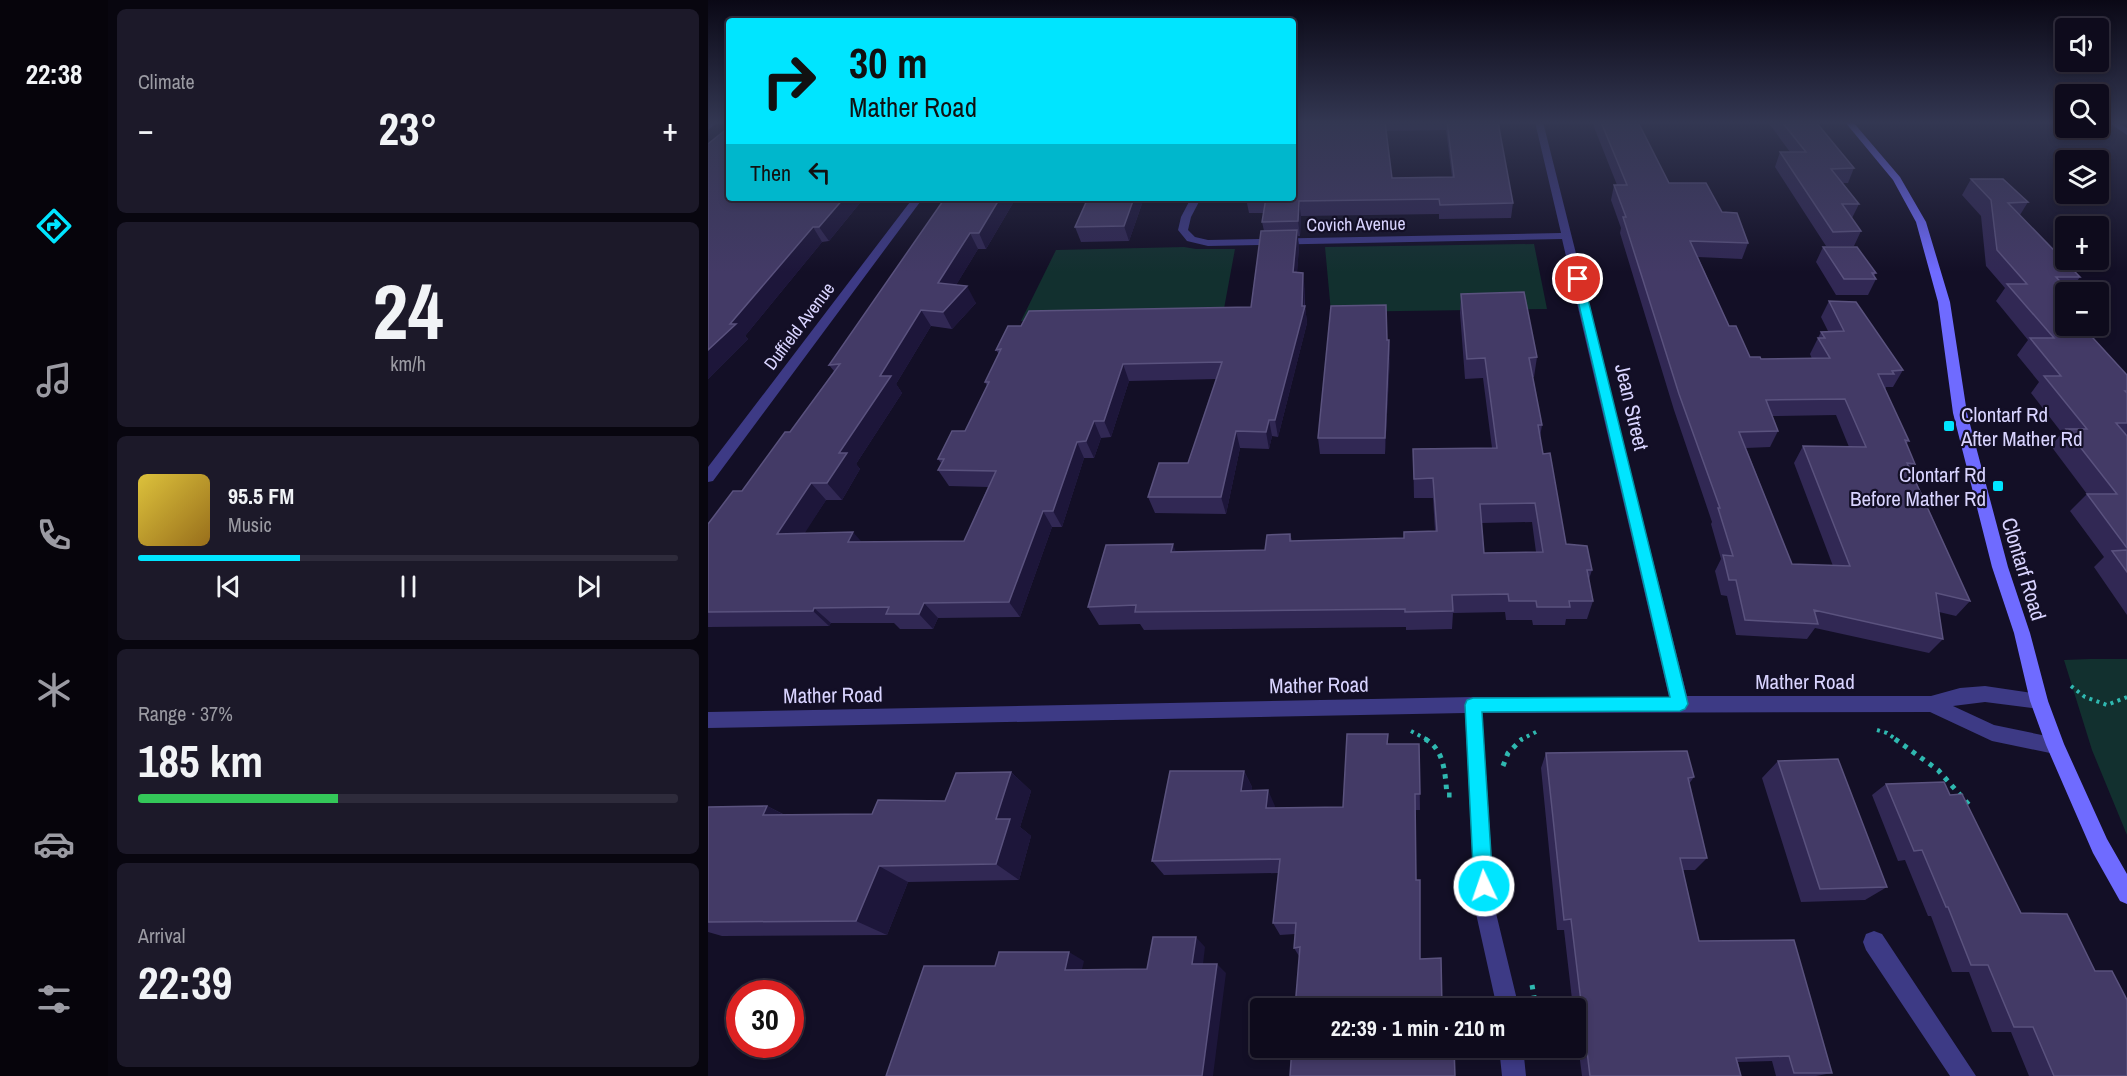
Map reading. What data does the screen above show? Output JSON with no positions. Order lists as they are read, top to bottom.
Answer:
{
  "streets": {
    "street": [
      "Covich Avenue",
      "Duffield Avenue",
      "Jean Street",
      "Clontarf Road",
      "Mather Road"
    ]
  },
  "crossings": [
    ["Covich Avenue", "Jean Street"],
    ["Jean Street", "Mather Road"],
    ["Clontarf Road", "Mather Road"]
  ],
  "places": {
    "transit": ["Clontarf Rd After Mather Rd", "Clontarf Rd Before Mather Rd"]
  },
  "page": {
    "tabs": "22:38",
    "tile": [
      "Climate",
      ["24", "km/h"],
      ["Range · 37%", "185 km"],
      ["Arrival", "22:39"]
    ],
    "map_buttons": ["+", "−"],
    "turn": ["30 m", "Mather Road"],
    "heat": ["−", "23°", "+"],
    "then": "Then",
    "song": ["95.5 FM", "Music"],
    "limit": "30",
    "trip": "22:39 · 1 min · 210 m"
  }
}
